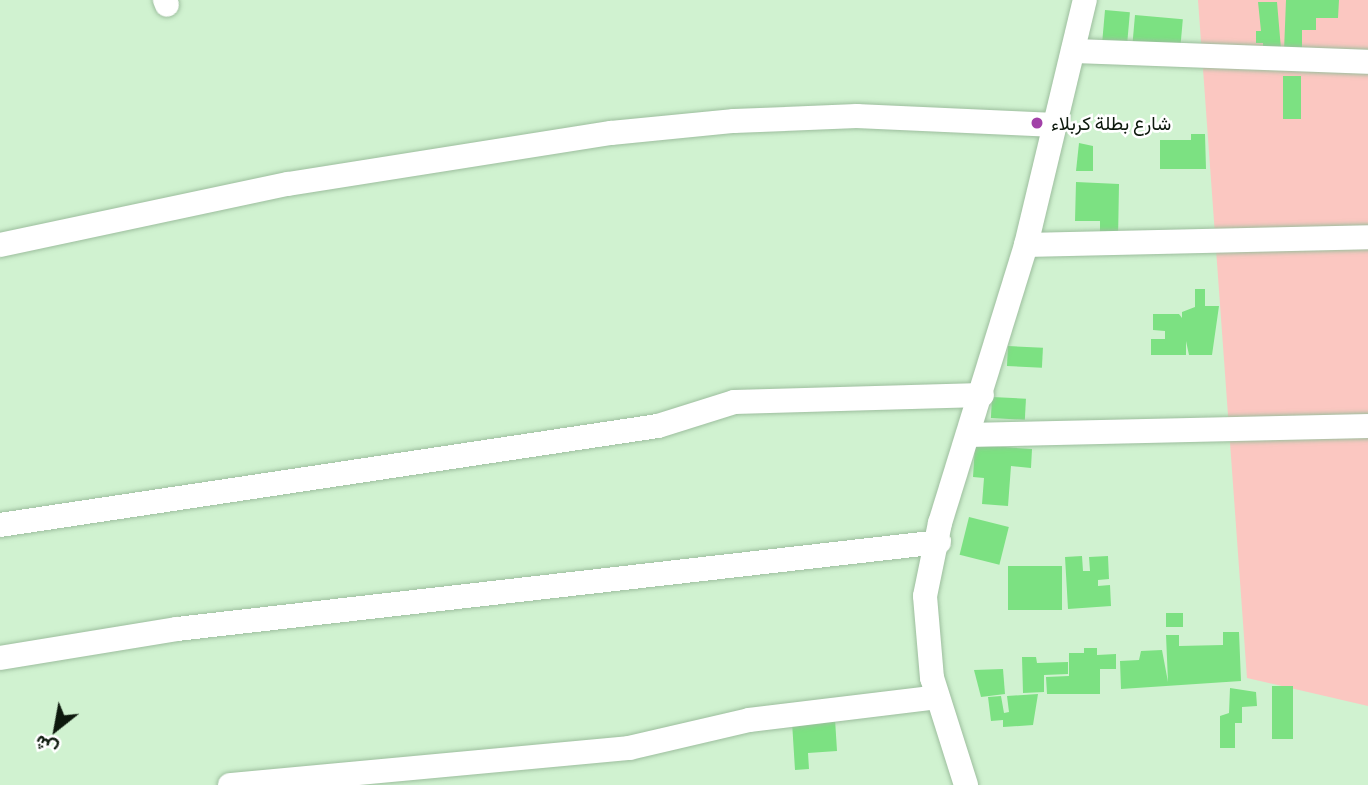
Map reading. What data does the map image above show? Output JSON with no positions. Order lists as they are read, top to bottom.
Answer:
{
  "places": ["شارع بطلة كربلاء"],
  "north": "bottom left"
}
